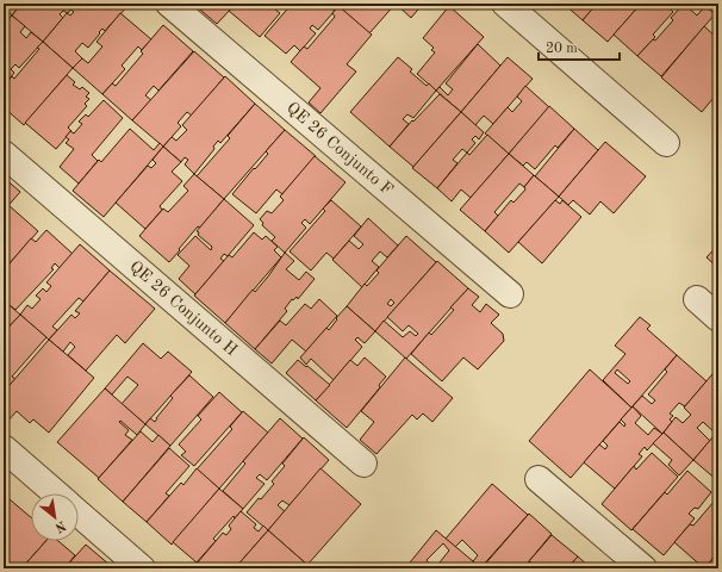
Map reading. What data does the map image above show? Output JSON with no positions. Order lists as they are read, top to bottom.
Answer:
{
  "streets": {
    "street": ["QE 26 Conjunto F", "QE 26 Conjunto H"]
  },
  "scale_bar": "20 m",
  "north": "bottom right"
}
